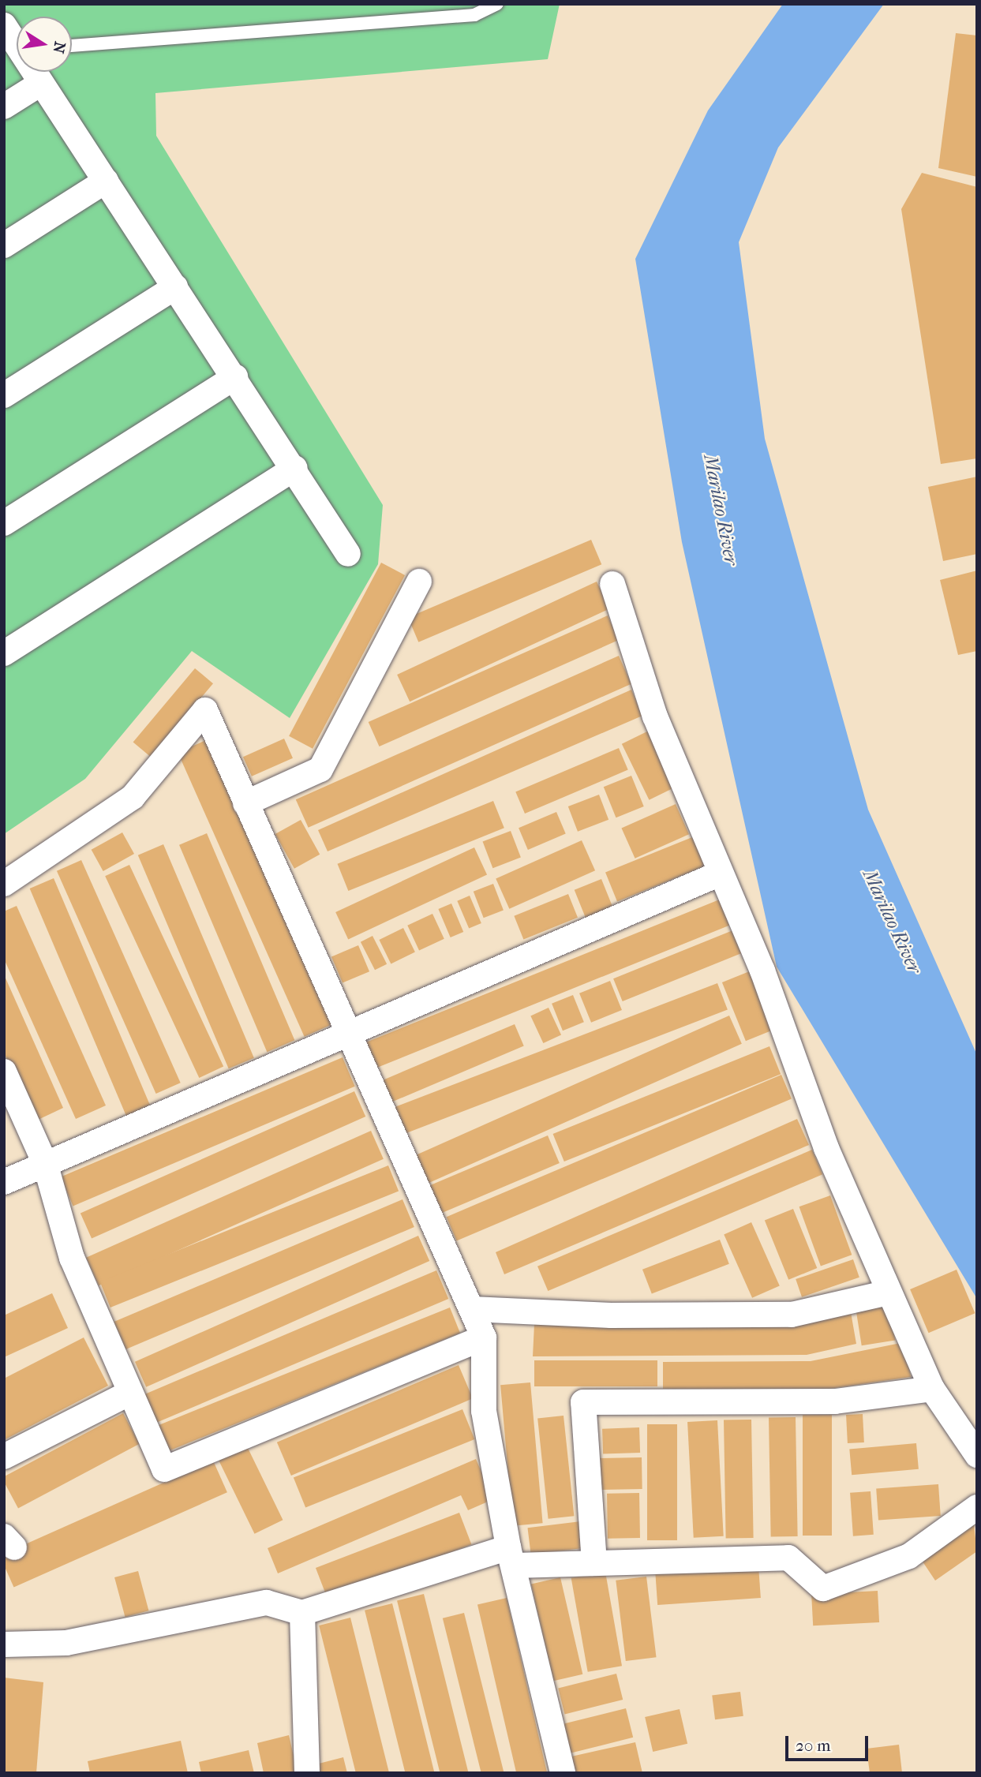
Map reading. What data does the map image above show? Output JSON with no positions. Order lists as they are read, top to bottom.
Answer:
{
  "water": ["Marilao River"],
  "scale_bar": "20 m",
  "north": "right"
}
